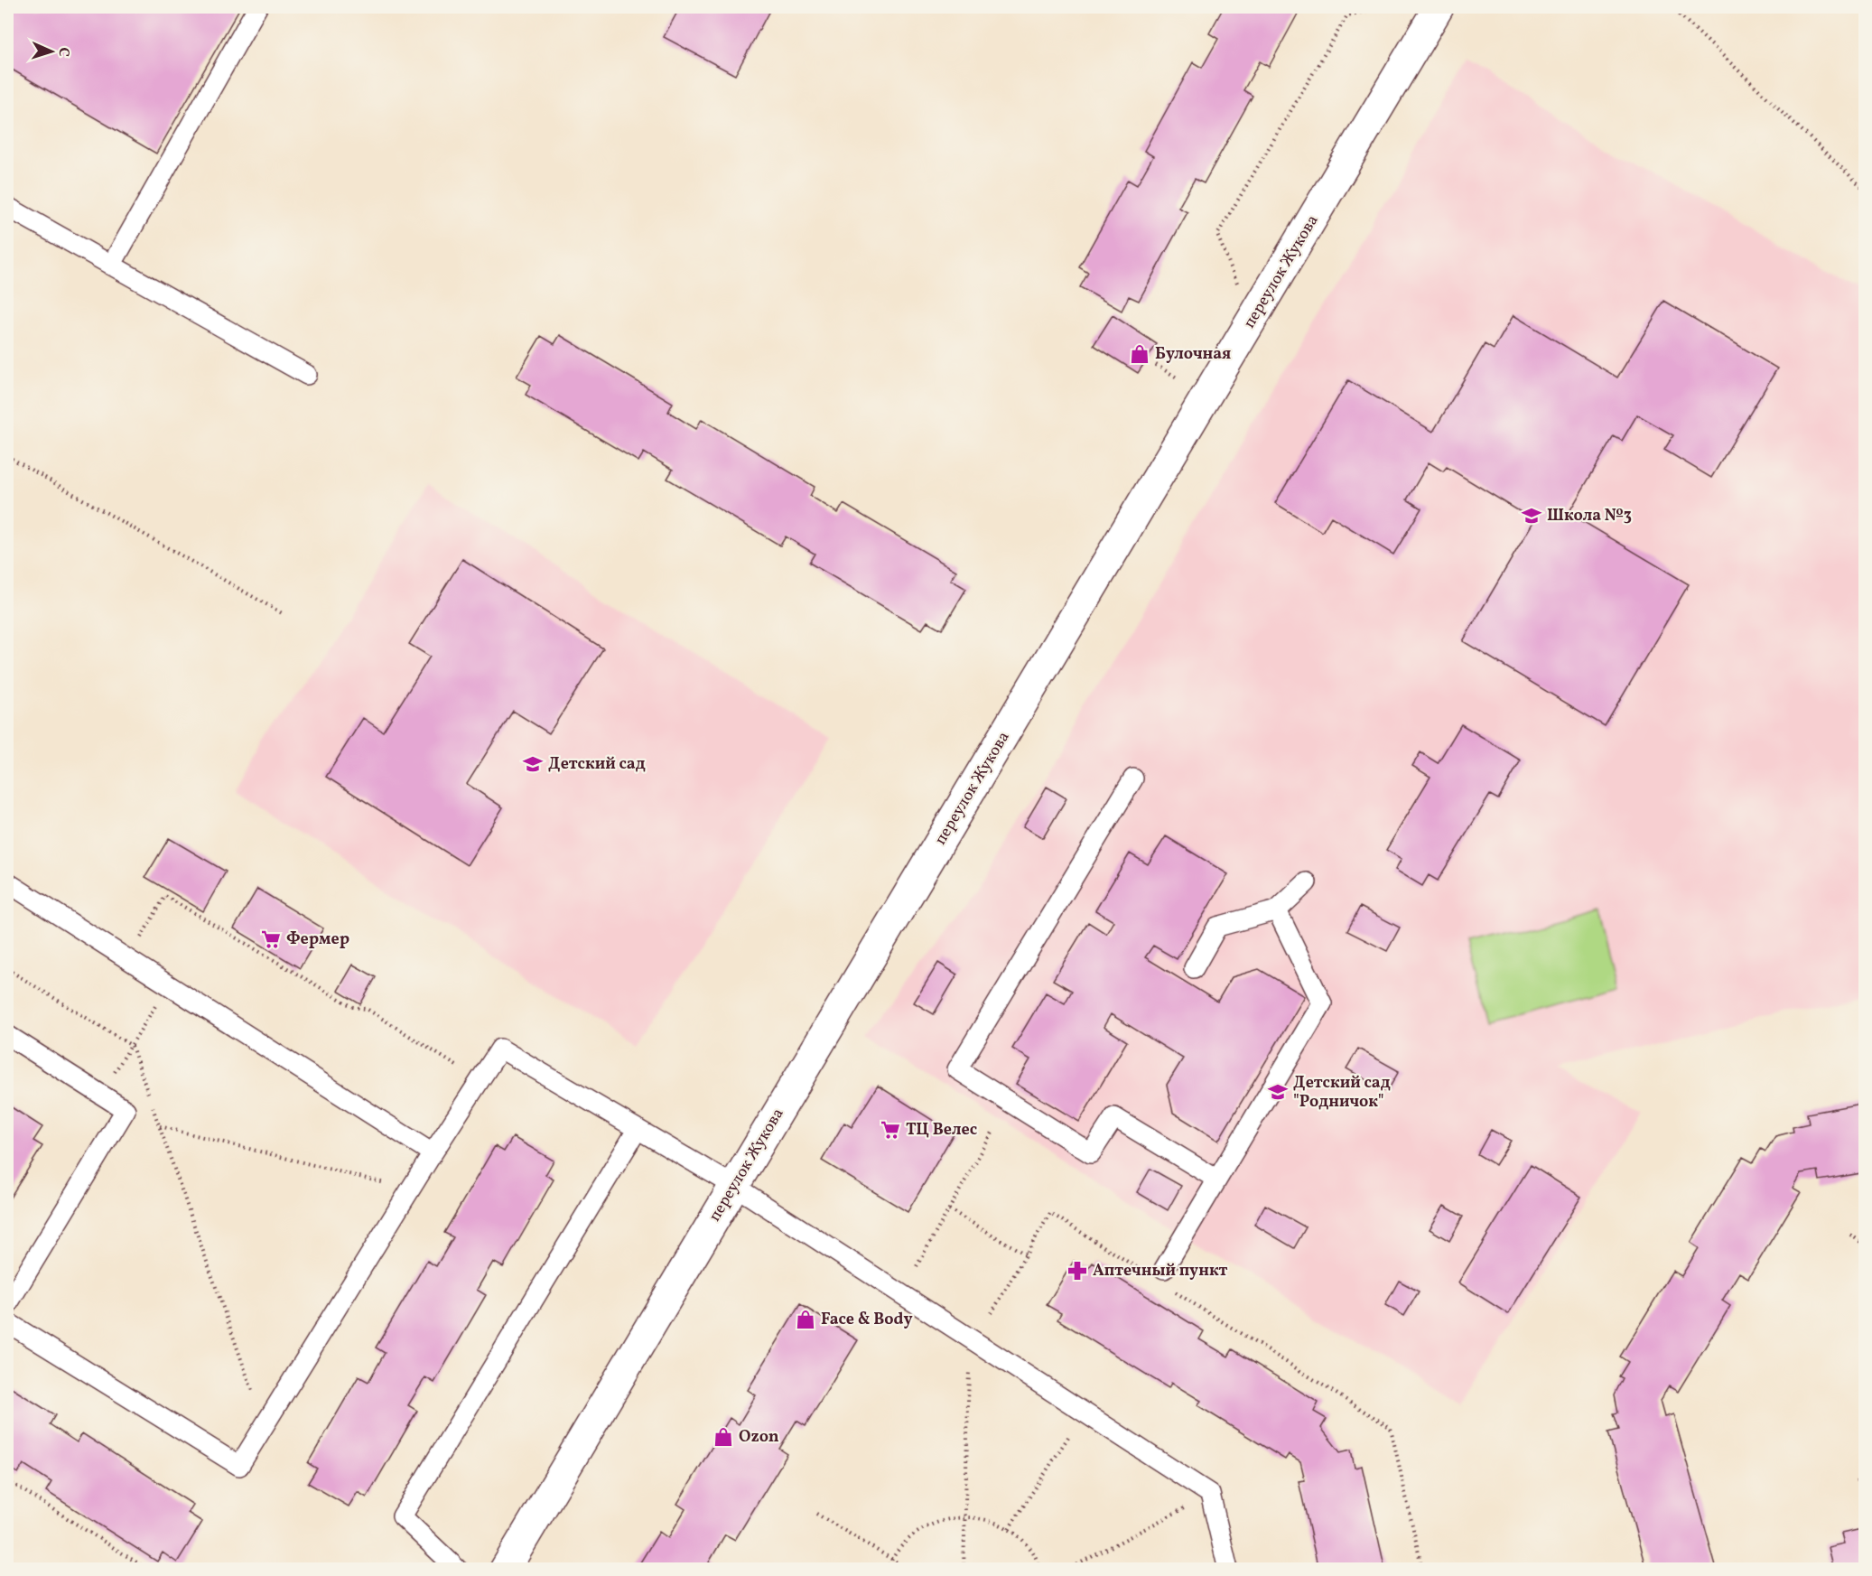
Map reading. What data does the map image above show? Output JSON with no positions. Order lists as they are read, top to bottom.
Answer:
{
  "streets": {
    "street": ["переулок Жукова"]
  },
  "places": {
    "shop": ["Булочная", "Face & Body", "Ozon"],
    "school or university": ["Школа №3", "Детский сад", "Детский сад \"Родничок\""],
    "supermarket": ["Фермер", "ТЦ Велес"],
    "pharmacy": ["Аптечный пункт"]
  },
  "north": "right"
}
